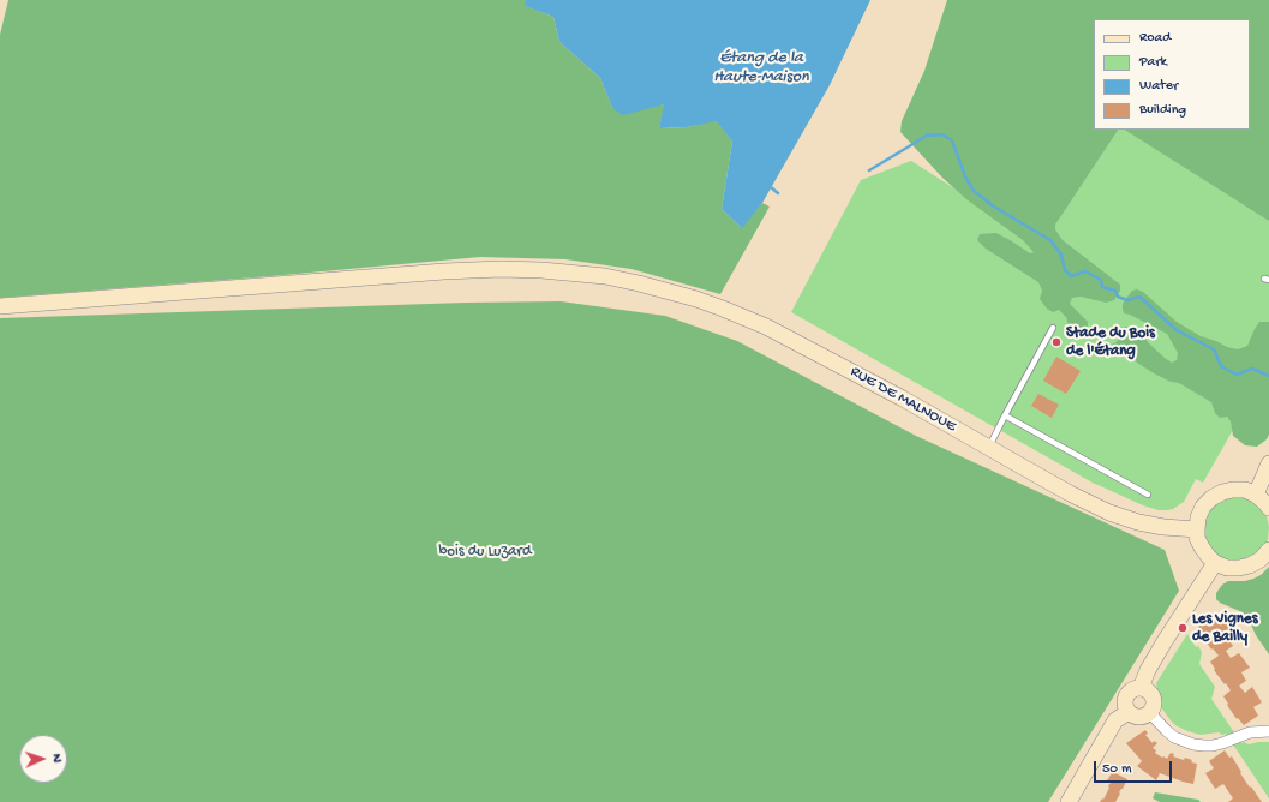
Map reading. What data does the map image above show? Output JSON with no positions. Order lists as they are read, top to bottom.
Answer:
{
  "streets": {
    "main road": ["RUE DE MALNOUE"]
  },
  "water": ["Étang de la Haute-Maison"],
  "parks": ["bois du Luzard"],
  "places": ["Stade du Bois de l'Étang", "Les Vignes de Bailly"],
  "legend": [
    "Road",
    "Park",
    "Water",
    "Building"
  ],
  "scale_bar": "50 m",
  "north": "right"
}
